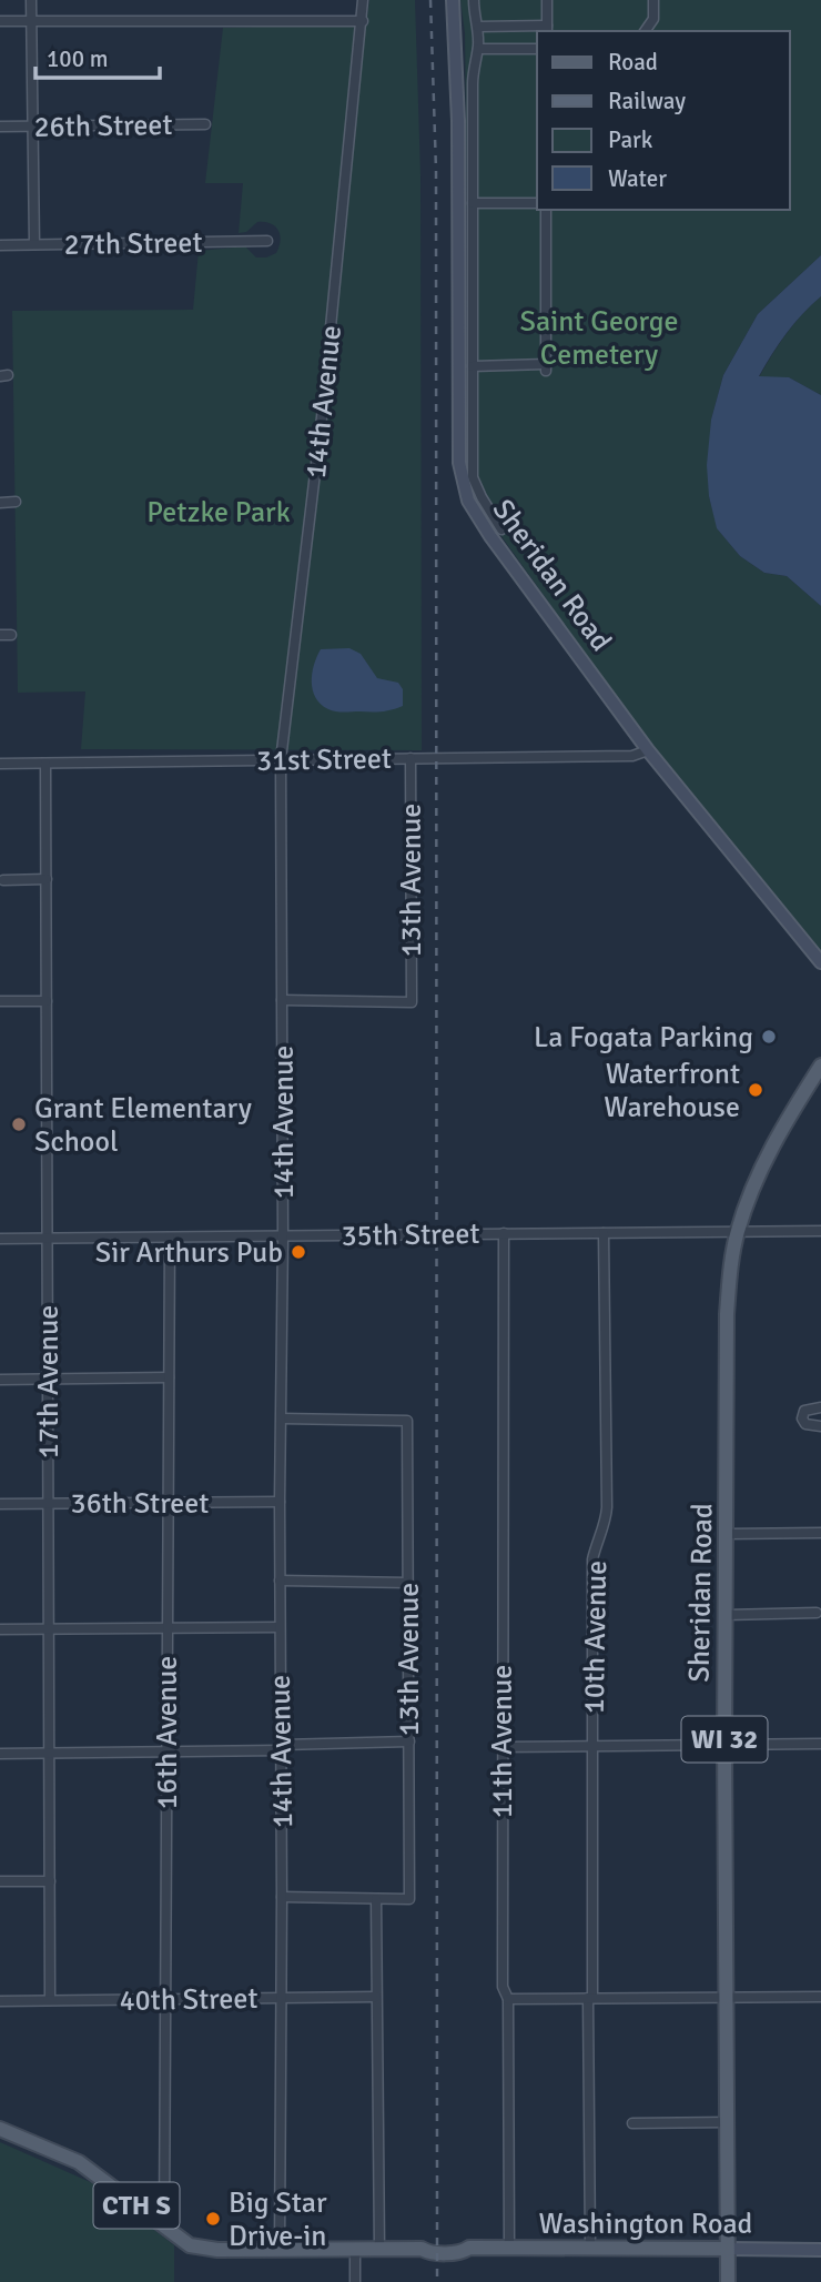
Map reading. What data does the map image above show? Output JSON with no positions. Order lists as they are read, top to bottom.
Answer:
{
  "streets": {
    "main road": [
      "Sheridan Road",
      "WI 32",
      "CTH S",
      "Washington Road"
    ],
    "street": [
      "26th Street",
      "27th Street",
      "14th Avenue",
      "31st Street",
      "13th Avenue",
      "35th Street",
      "17th Avenue",
      "36th Street",
      "10th Avenue",
      "16th Avenue",
      "11th Avenue",
      "40th Street"
    ]
  },
  "crossings": [
    ["14th Avenue", "31st Street"],
    ["14th Avenue", "13th Avenue"],
    ["14th Avenue", "35th Street"],
    ["14th Avenue", "36th Street"],
    ["14th Avenue", "40th Street"],
    ["14th Avenue", "Washington Road"],
    ["Sheridan Road", "31st Street"],
    ["Sheridan Road", "35th Street"],
    ["Sheridan Road", "Washington Road"],
    ["31st Street", "13th Avenue"],
    ["31st Street", "17th Avenue"],
    ["35th Street", "17th Avenue"],
    ["35th Street", "10th Avenue"],
    ["35th Street", "16th Avenue"],
    ["35th Street", "11th Avenue"],
    ["17th Avenue", "36th Street"],
    ["17th Avenue", "40th Street"],
    ["36th Street", "16th Avenue"],
    ["10th Avenue", "Washington Road"],
    ["16th Avenue", "40th Street"],
    ["16th Avenue", "Washington Road"],
    ["11th Avenue", "Washington Road"]
  ],
  "parks": ["Saint George Cemetery", "Petzke Park"],
  "places": [
    "La Fogata Parking",
    "Waterfront Warehouse",
    "Grant Elementary School",
    "Sir Arthurs Pub",
    "Big Star Drive-in"
  ],
  "legend": [
    "Road",
    "Railway",
    "Park",
    "Water"
  ],
  "scale_bar": "100 m"
}
